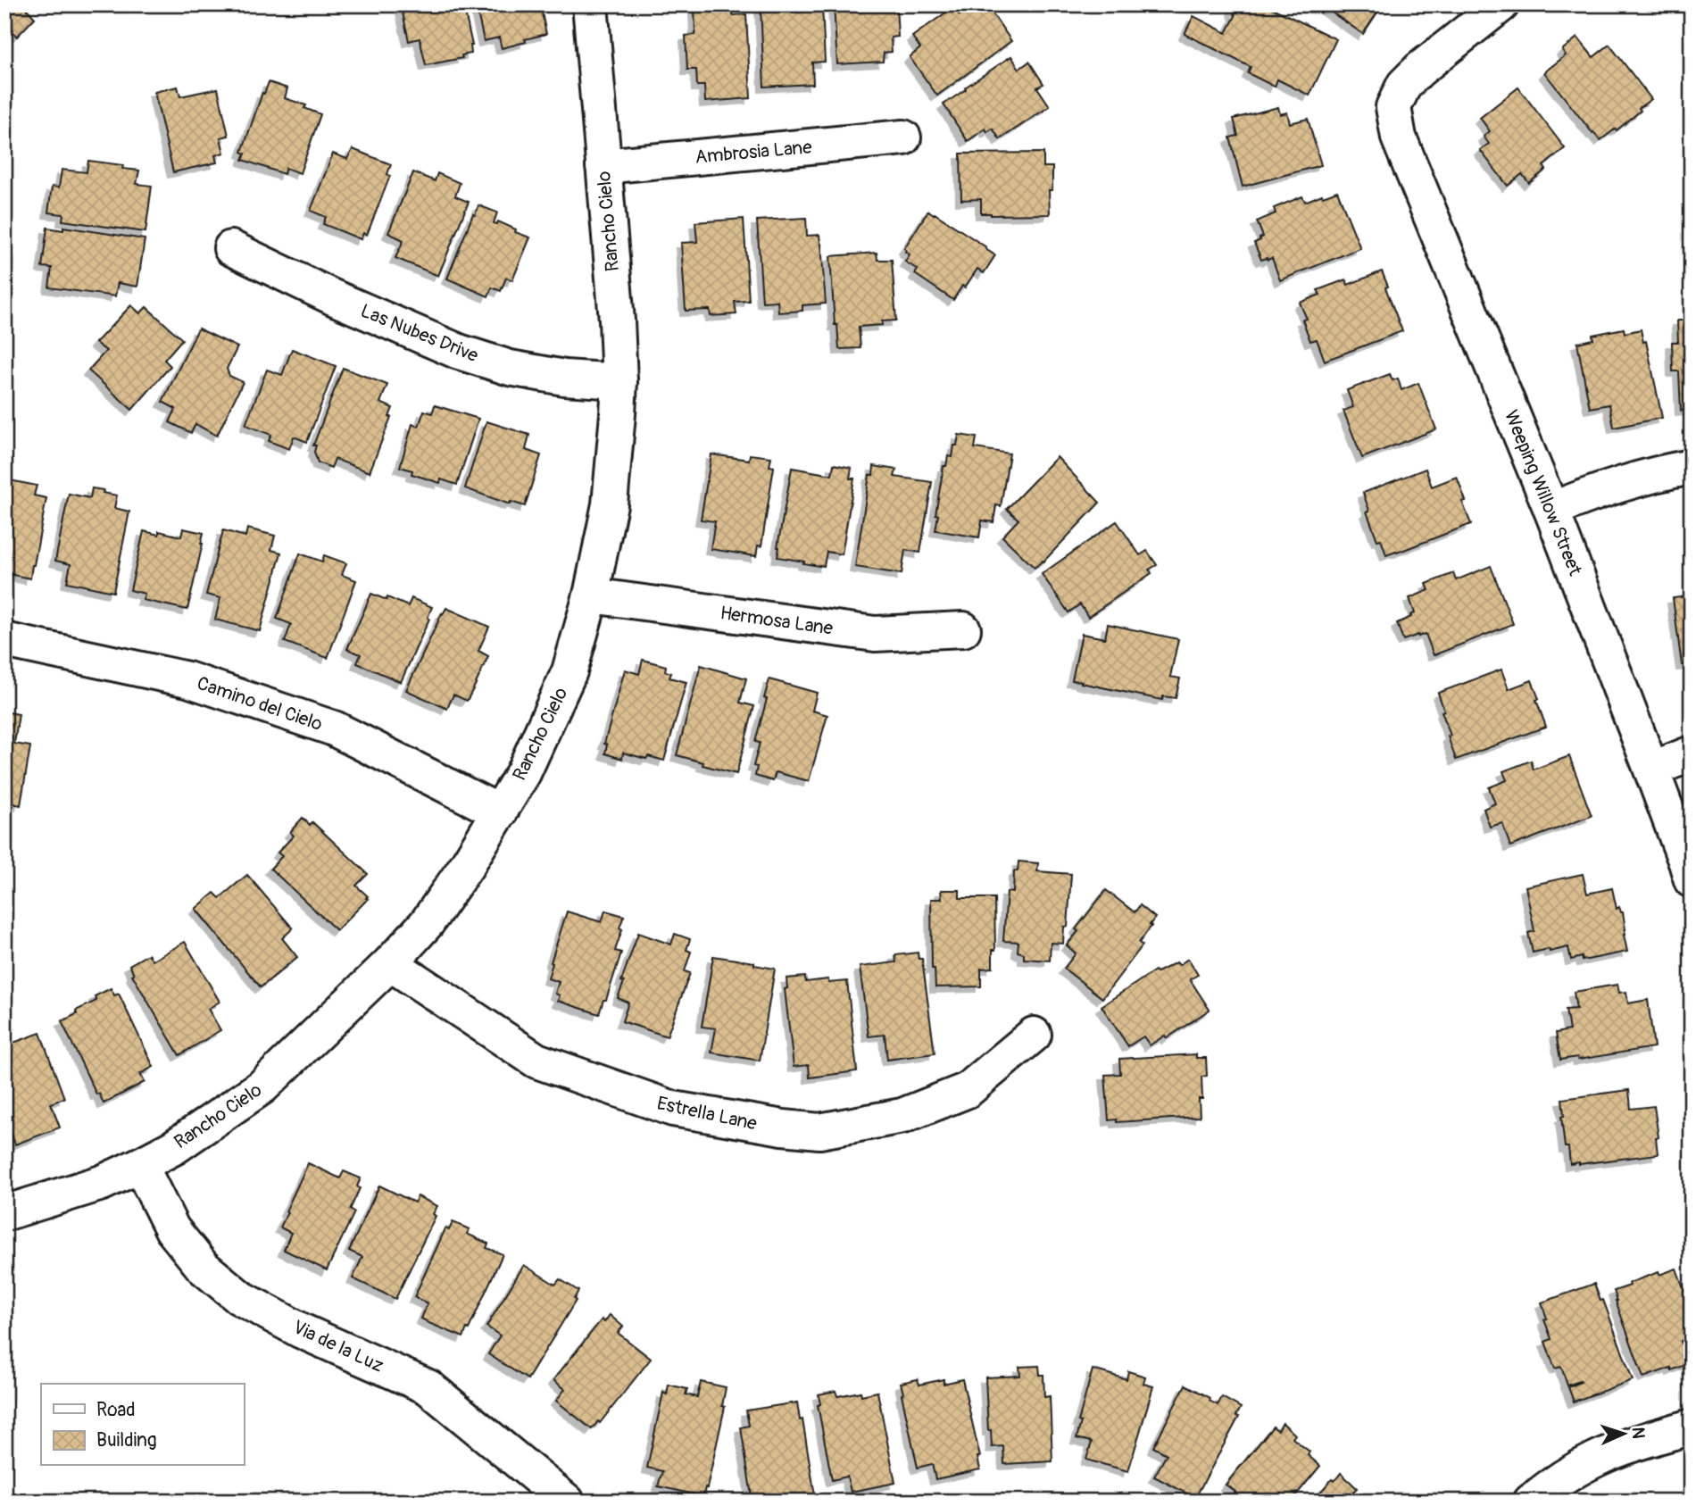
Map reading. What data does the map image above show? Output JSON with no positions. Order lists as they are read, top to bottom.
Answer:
{
  "streets": {
    "street": [
      "Ambrosia Lane",
      "Rancho Cielo",
      "Las Nubes Drive",
      "Weeping Willow Street",
      "Hermosa Lane",
      "Camino del Cielo",
      "Estrella Lane",
      "Via de la Luz"
    ]
  },
  "crossings": [
    ["Ambrosia Lane", "Rancho Cielo"],
    ["Rancho Cielo", "Las Nubes Drive"],
    ["Rancho Cielo", "Hermosa Lane"],
    ["Rancho Cielo", "Camino del Cielo"],
    ["Rancho Cielo", "Estrella Lane"],
    ["Rancho Cielo", "Via de la Luz"]
  ],
  "legend": ["Road", "Building"],
  "north": "right"
}
